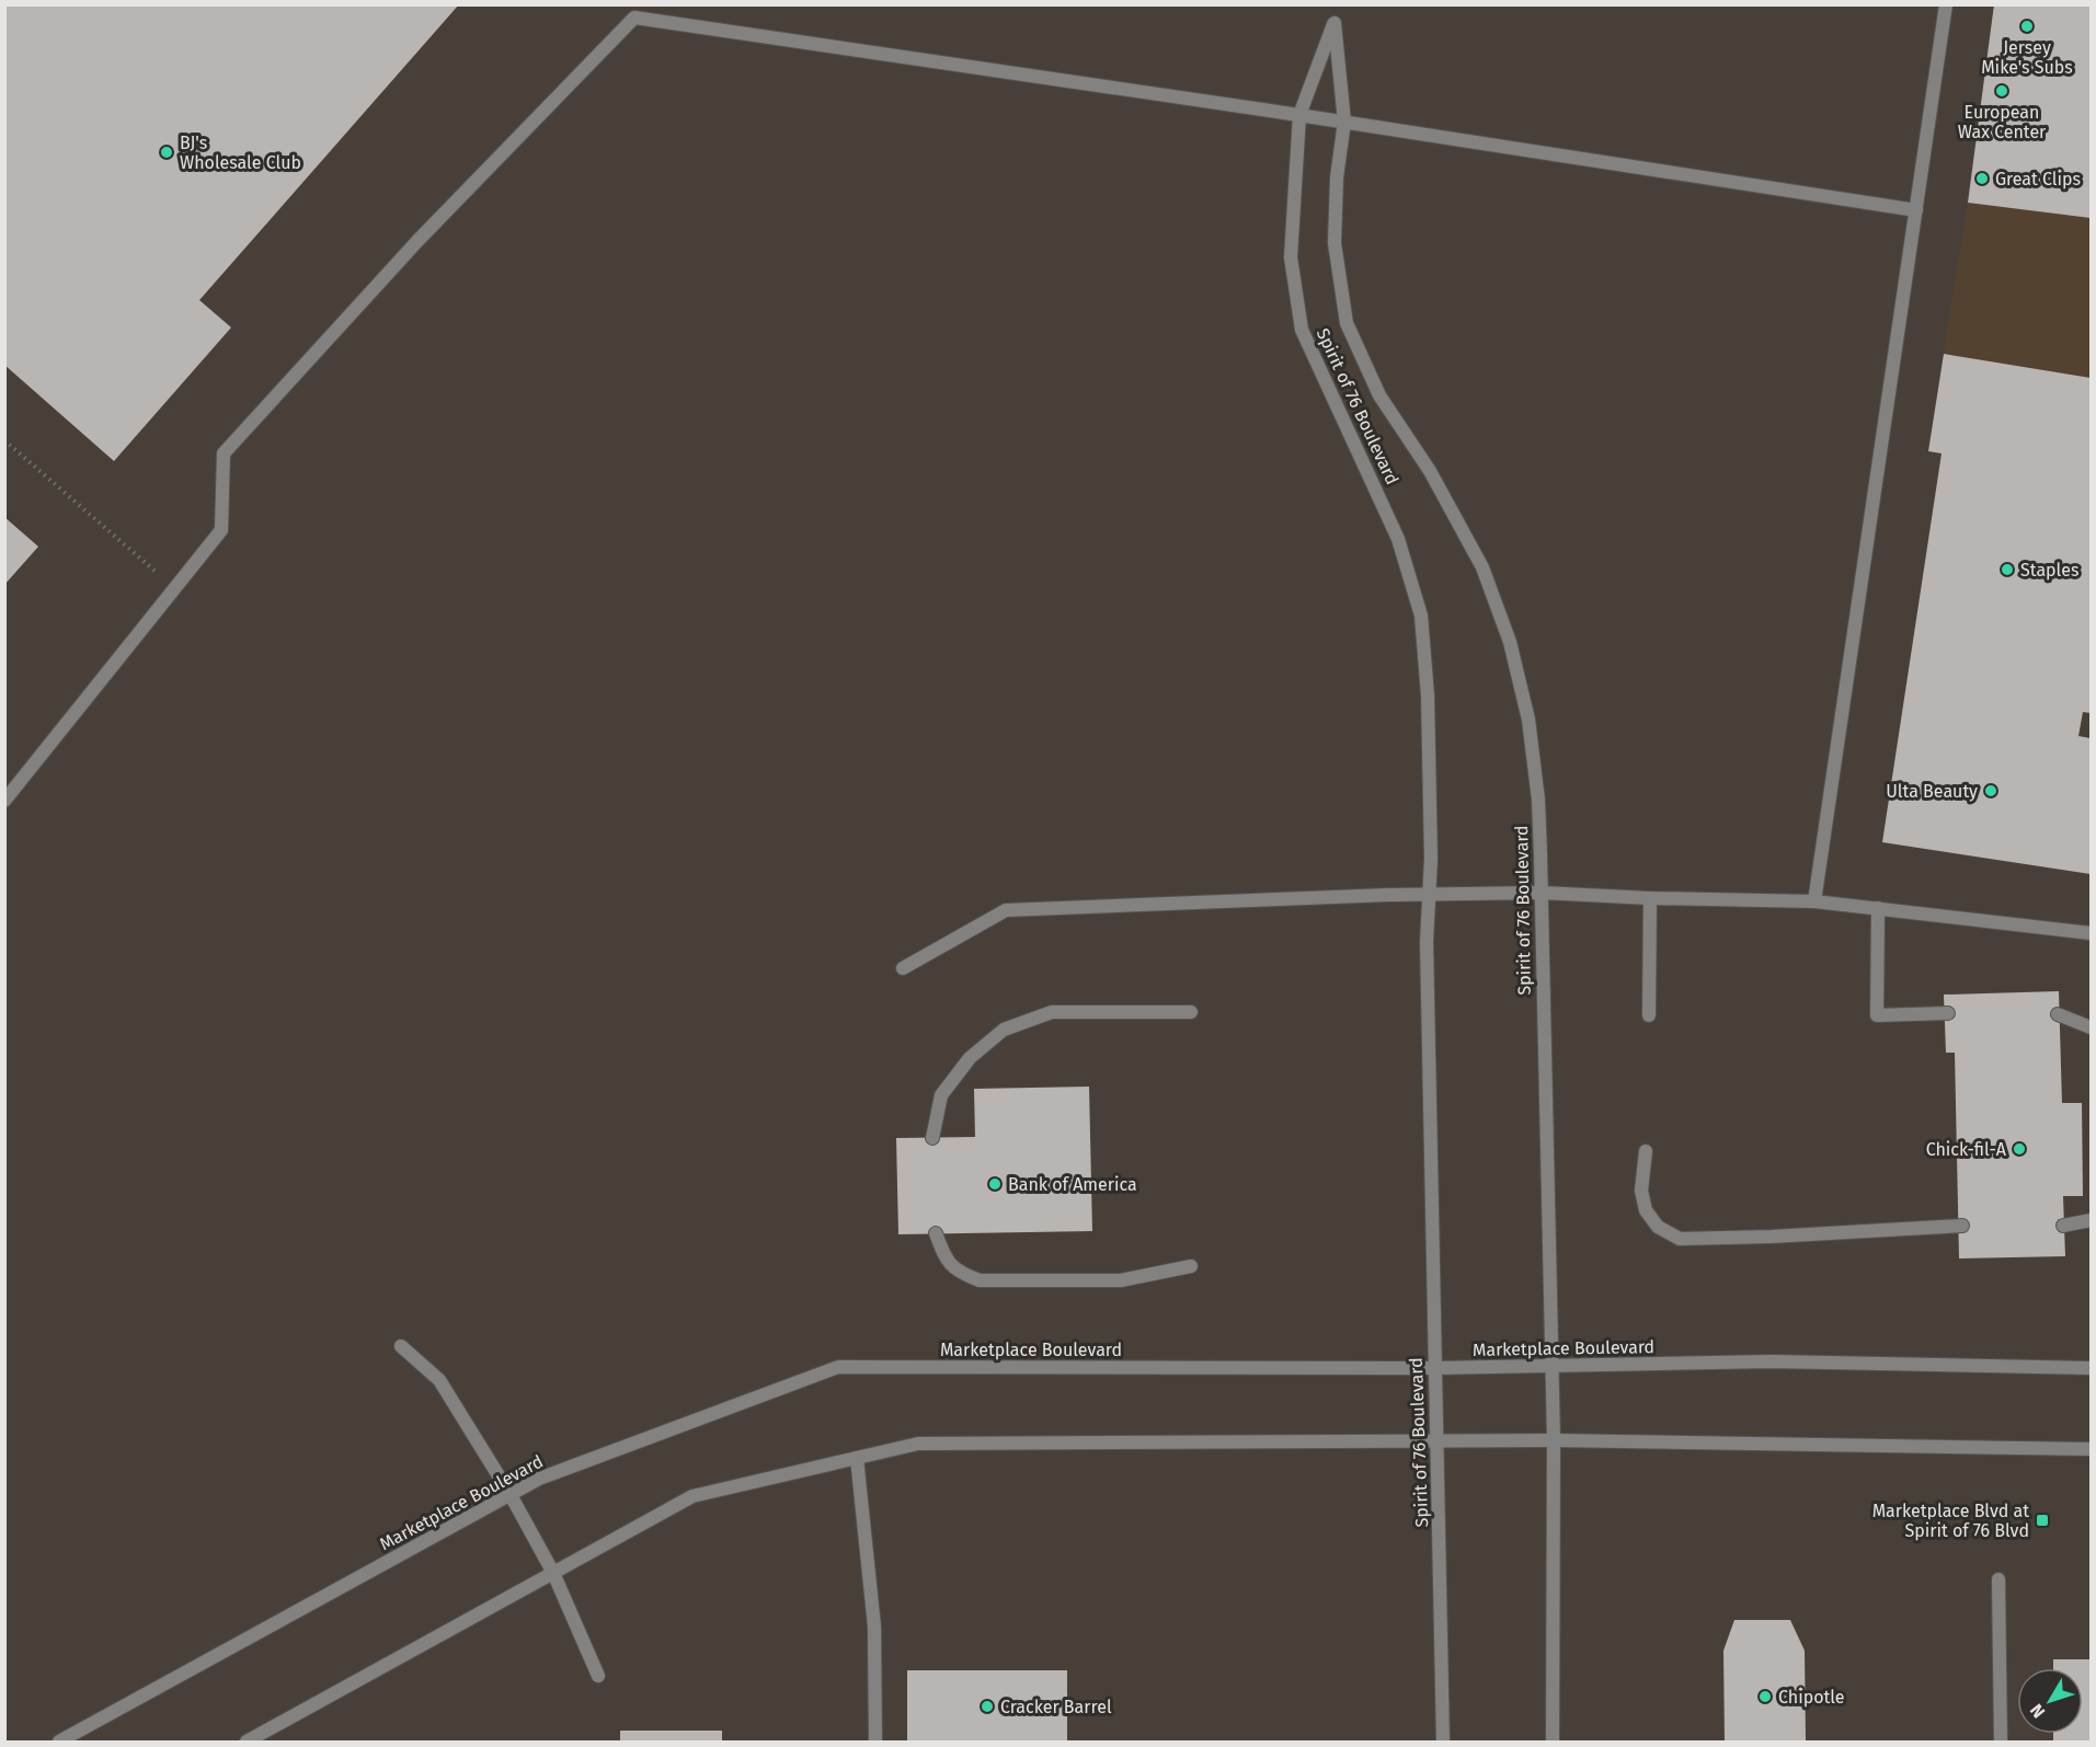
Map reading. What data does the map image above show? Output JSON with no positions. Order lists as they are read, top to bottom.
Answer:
{
  "streets": {
    "street": ["Spirit of 76 Boulevard", "Marketplace Boulevard"]
  },
  "crossings": [
    ["Spirit of 76 Boulevard", "Marketplace Boulevard"]
  ],
  "places": {
    "other": [
      "Jersey Mike's Subs",
      "European Wax Center",
      "BJ's Wholesale Club",
      "Great Clips",
      "Staples",
      "Ulta Beauty",
      "Chick-fil-A",
      "Bank of America",
      "Chipotle",
      "Cracker Barrel"
    ],
    "transit": ["Marketplace Blvd at Spirit of 76 Blvd"]
  },
  "north": "bottom left"
}
